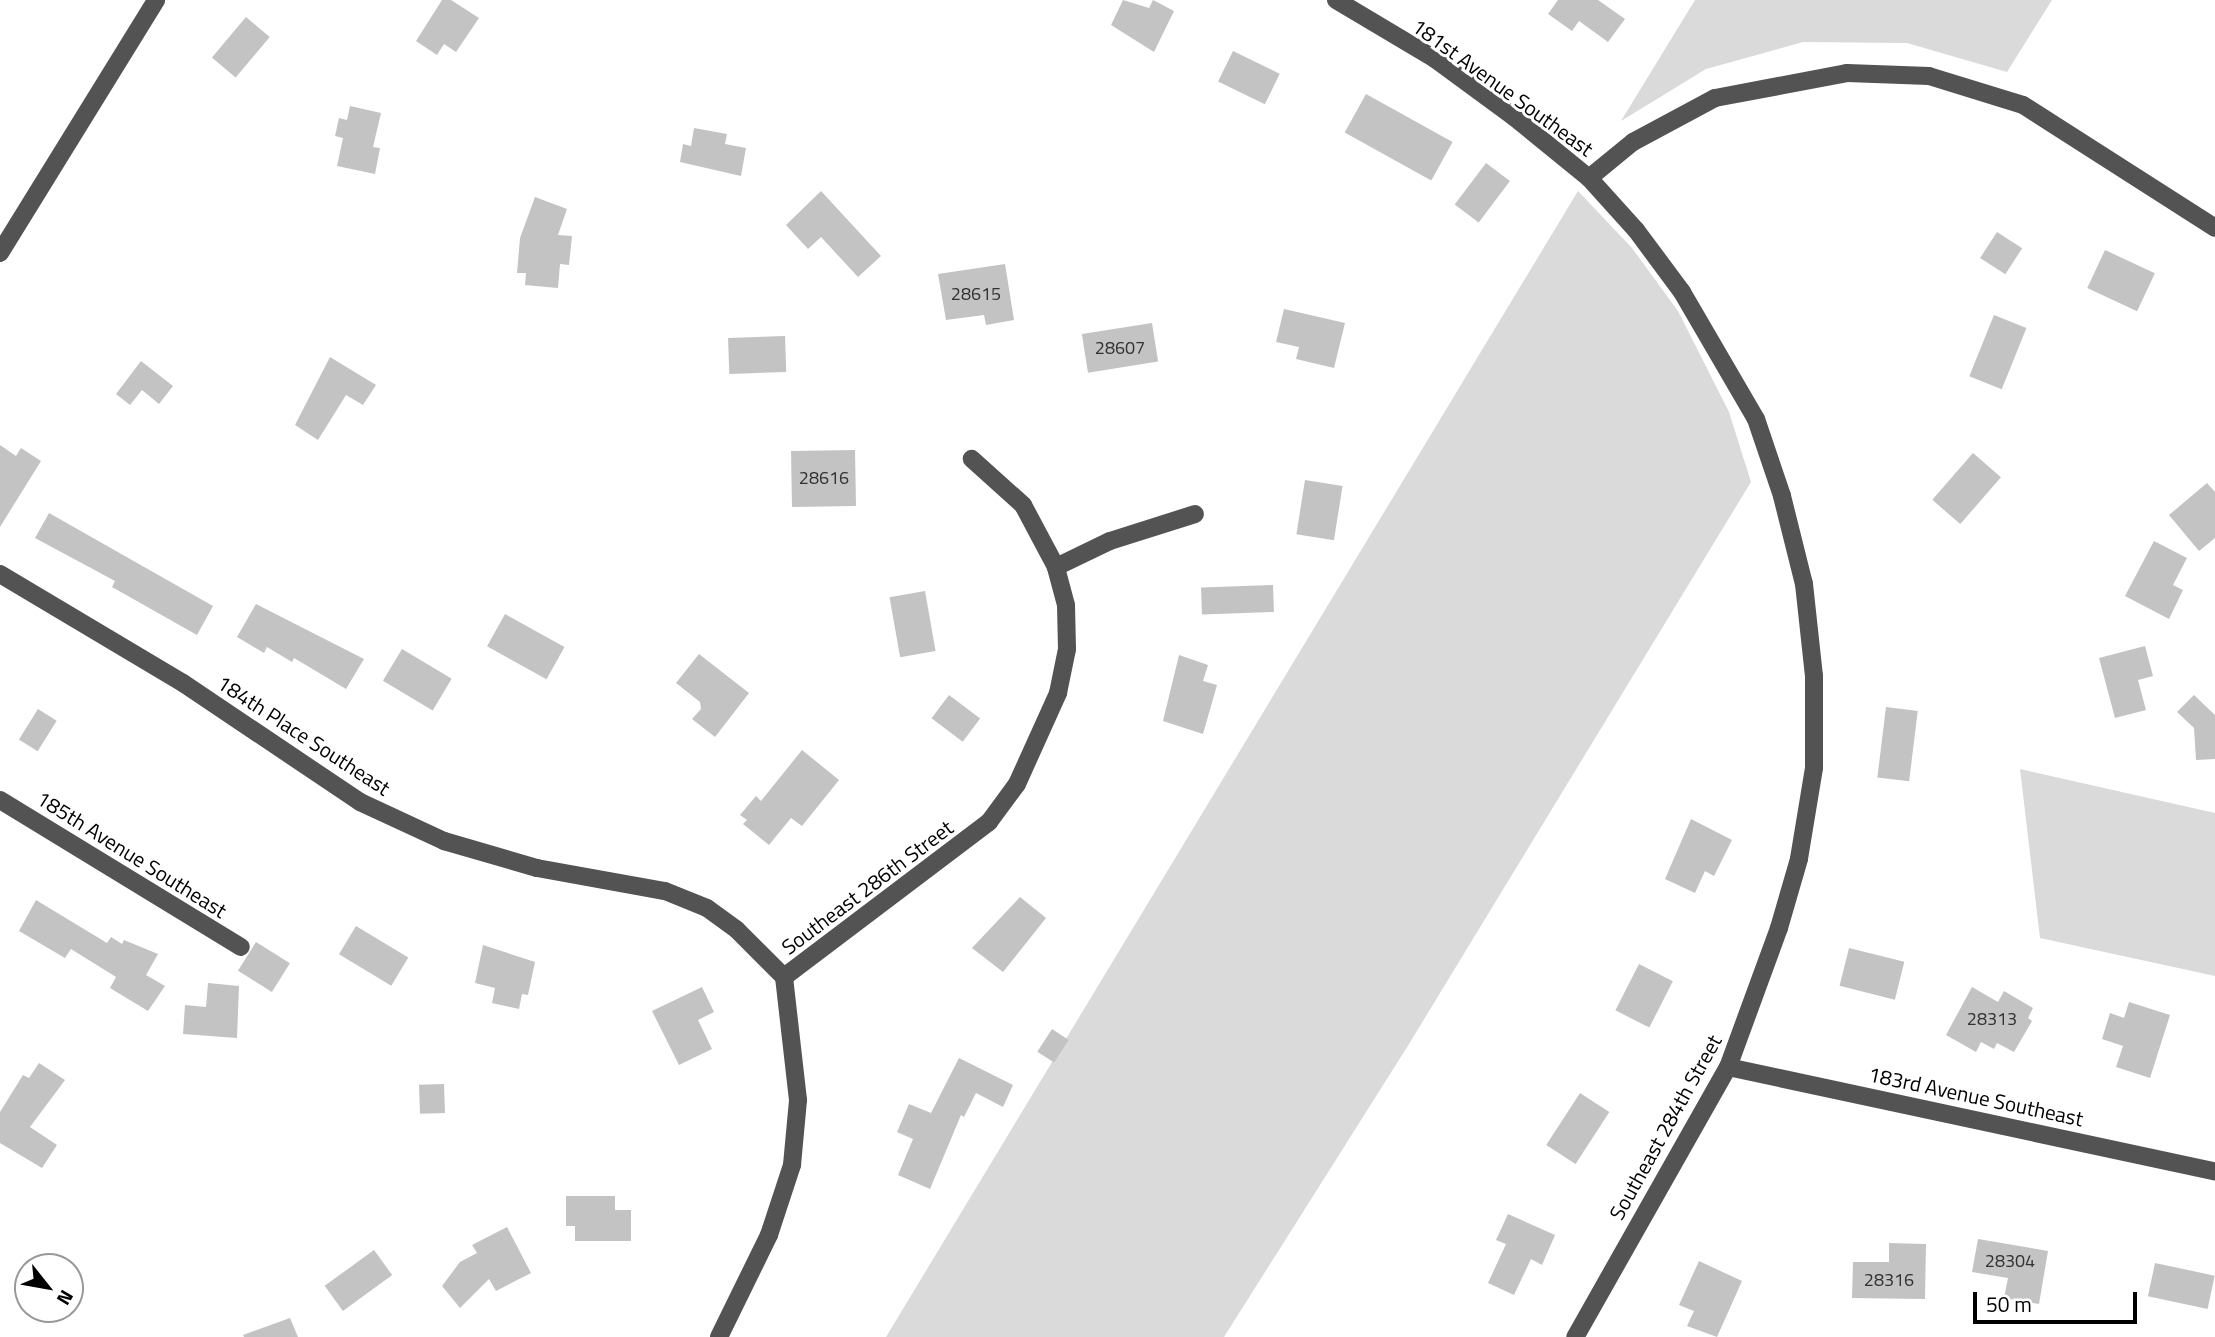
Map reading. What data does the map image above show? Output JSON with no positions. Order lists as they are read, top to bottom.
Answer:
{
  "streets": {
    "street": [
      "181st Avenue Southeast",
      "184th Place Southeast",
      "185th Avenue Southeast",
      "Southeast 286th Street",
      "183rd Avenue Southeast",
      "Southeast 284th Street"
    ]
  },
  "crossings": [
    ["181st Avenue Southeast", "Southeast 284th Street"],
    ["184th Place Southeast", "Southeast 286th Street"],
    ["183rd Avenue Southeast", "Southeast 284th Street"]
  ],
  "house_numbers": [
    "28615",
    "28607",
    "28616",
    "28313",
    "28304",
    "28316"
  ],
  "scale_bar": "50 m",
  "north": "bottom right"
}
